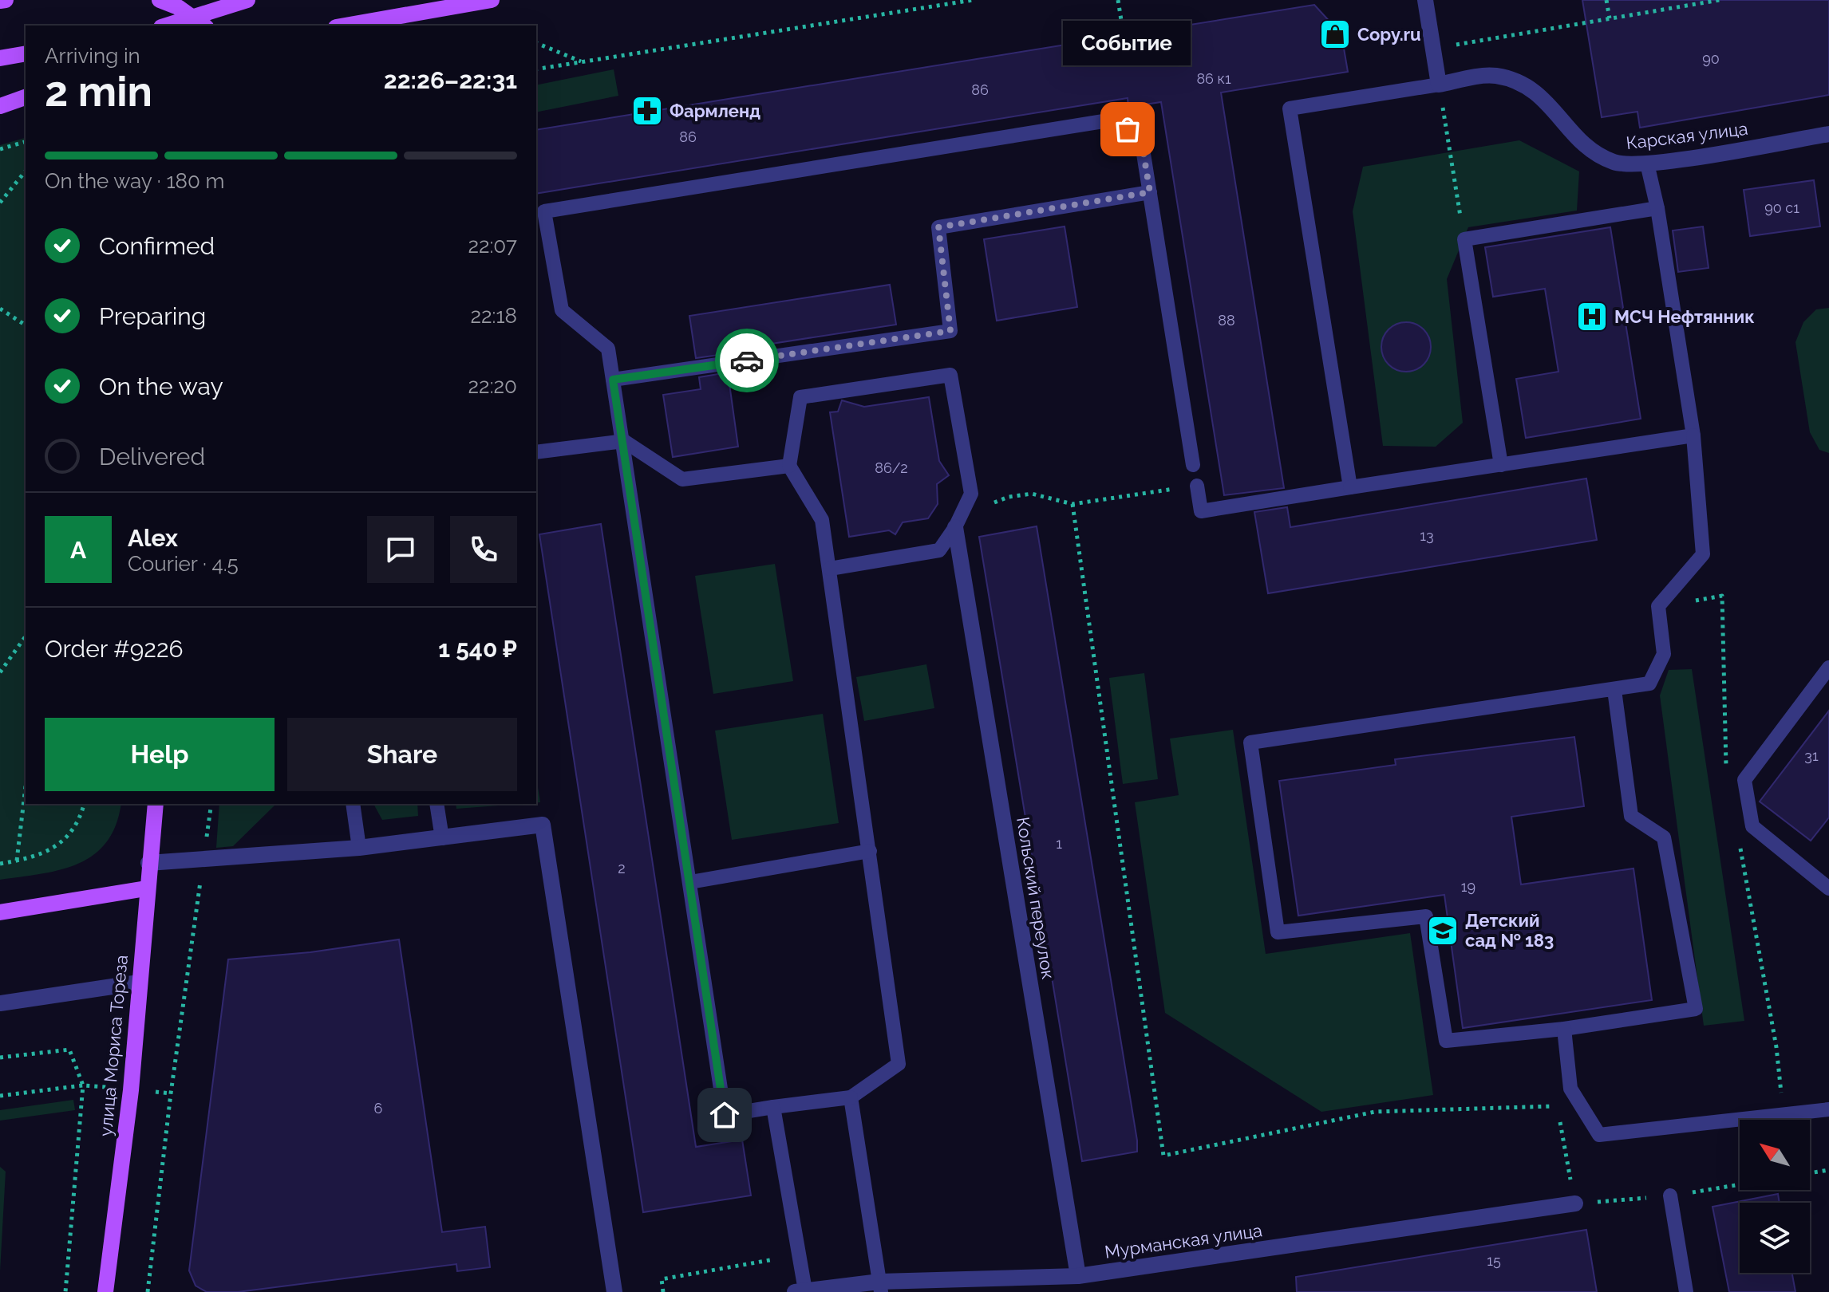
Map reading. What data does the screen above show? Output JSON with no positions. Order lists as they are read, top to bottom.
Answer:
{
  "streets": {
    "main road": ["улица Мориса Тореза"],
    "street": ["Карская улица", "Кольский переулок", "Мурманская улица"]
  },
  "crossings": [
    ["Кольский переулок", "Мурманская улица"]
  ],
  "places": {
    "shop": ["Copy.ru"],
    "pharmacy": ["Фармленд"],
    "other": ["Событие"],
    "hospital": ["МСЧ Нефтянник"],
    "school or university": ["Детский сад № 183"]
  },
  "house_numbers": [
    "90",
    "86 к1",
    "86",
    "86",
    "90 с1",
    "88",
    "86/2",
    "13",
    "31",
    "1",
    "2",
    "19",
    "6",
    "15"
  ],
  "north": "top left",
  "page": {
    "bubble": "Событие",
    "heading": ["2 min", "Arriving in", "22:26–22:31"],
    "panel": [
      "Alex",
      "Courier · 4.5",
      "Order #9226",
      "1 540 ₽"
    ],
    "bar": "On the way · 180 m",
    "list": [
      ["Confirmed", "22:07"],
      ["Preparing", "22:18"],
      ["On the way", "22:20"],
      "Delivered"
    ],
    "round": "A",
    "buttons": ["Help", "Share"]
  }
}
